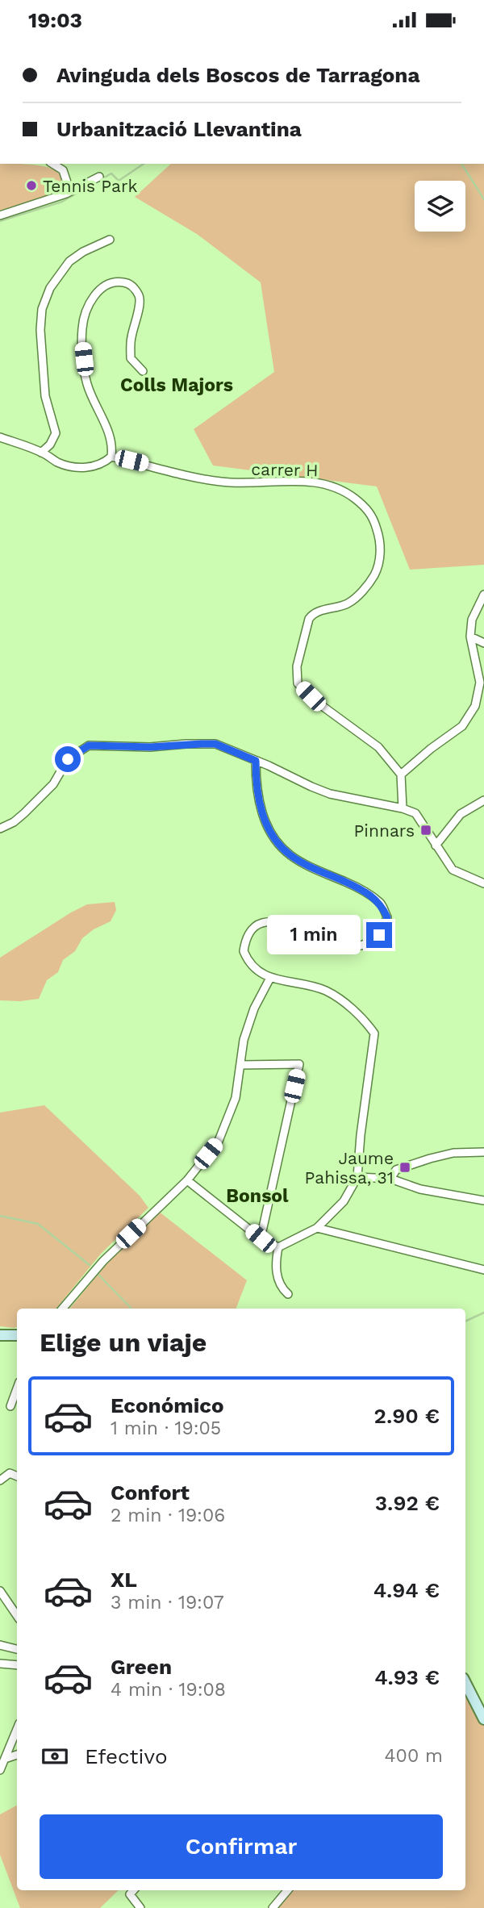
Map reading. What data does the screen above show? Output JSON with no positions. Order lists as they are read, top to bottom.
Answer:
{
  "streets": {
    "street": ["carrer H"]
  },
  "districts": ["Colls Majors", "Bonsol"],
  "places": {
    "other": ["Tennis Park"],
    "transit": ["Pinnars", "Jaume Pahissa, 31"]
  },
  "page": {
    "status": "19:03",
    "banner": ["Avinguda dels Boscos de Tarragona", "Urbanització Llevantina"],
    "bubble": "1 min",
    "heading": "Elige un viaje",
    "list": [
      {
        "name": "Económico",
        "note": "1 min · 19:05",
        "value": "2.90 €"
      },
      {
        "name": "Confort",
        "note": "2 min · 19:06",
        "value": "3.92 €"
      },
      {
        "name": "XL",
        "note": "3 min · 19:07",
        "value": "4.94 €"
      },
      {
        "name": "Green",
        "note": "4 min · 19:08",
        "value": "4.93 €"
      }
    ],
    "pay": ["Efectivo", "400 m"],
    "buttons": "Confirmar"
  }
}
